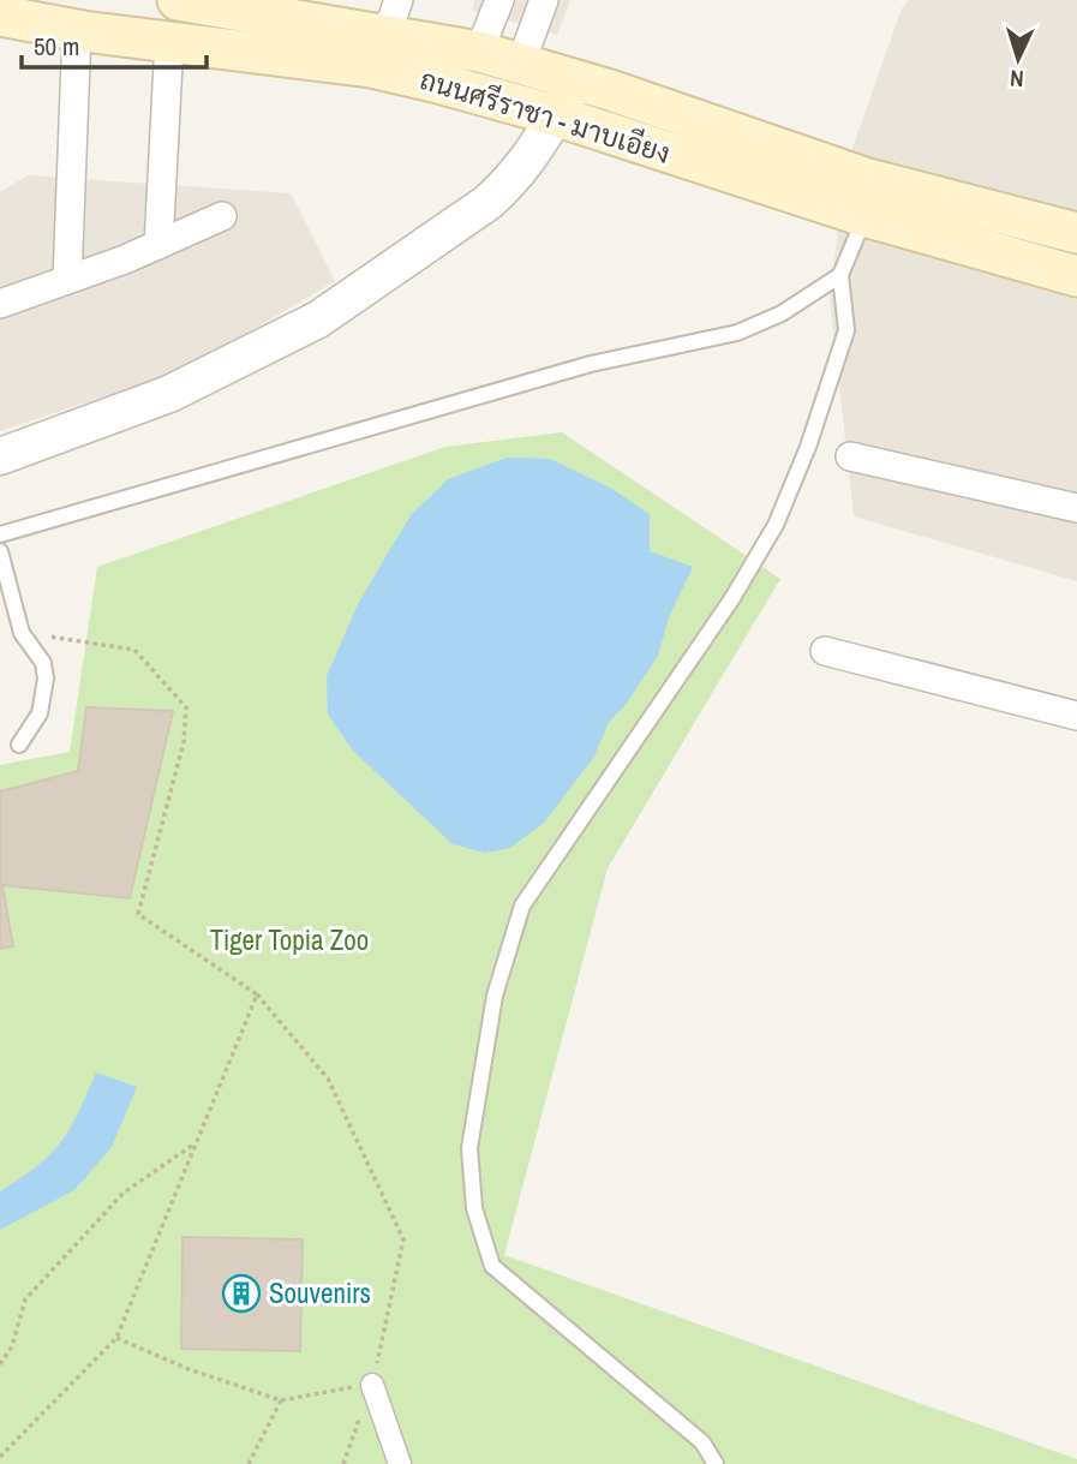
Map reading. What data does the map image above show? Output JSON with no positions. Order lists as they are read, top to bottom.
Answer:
{
  "streets": {
    "main road": ["ถนนศรีราชา - มาบเอียง"]
  },
  "parks": ["Tiger Topia Zoo"],
  "places": {
    "building": ["Souvenirs"]
  },
  "scale_bar": "50 m",
  "north": "bottom"
}
